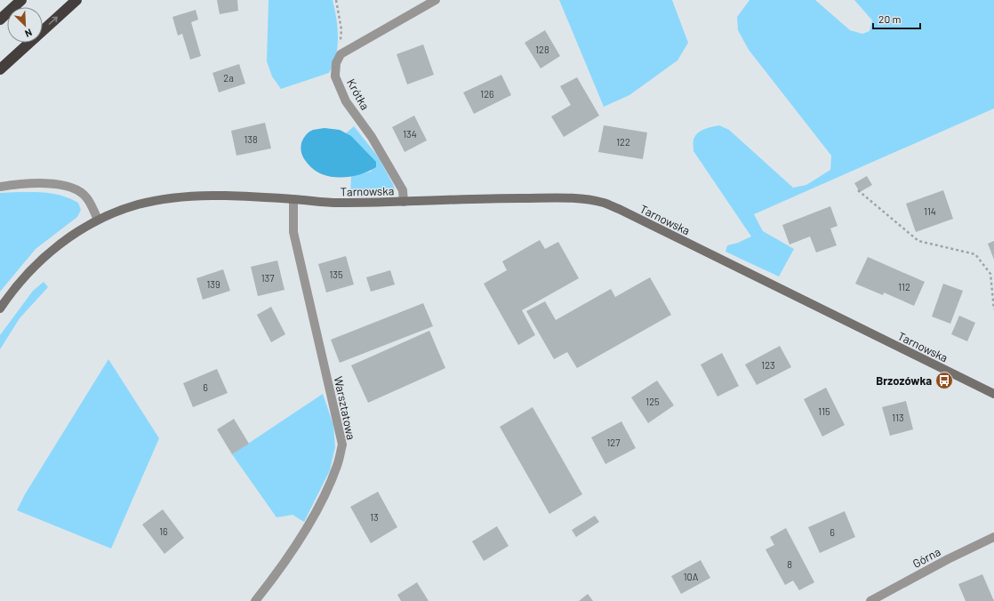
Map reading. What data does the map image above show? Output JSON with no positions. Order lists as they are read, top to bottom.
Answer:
{
  "streets": {
    "street": [
      "Krótka",
      "Tarnowska",
      "Warsztatowa",
      "Górna"
    ]
  },
  "crossings": [
    ["Krótka", "Tarnowska"],
    ["Tarnowska", "Warsztatowa"]
  ],
  "places": {
    "bus stop": ["Brzozówka"]
  },
  "house_numbers": [
    "128",
    "2a",
    "126",
    "134",
    "138",
    "122",
    "114",
    "135",
    "137",
    "139",
    "112",
    "123",
    "6",
    "125",
    "115",
    "113",
    "127",
    "13",
    "16",
    "6",
    "8",
    "10A"
  ],
  "scale_bar": "20 m",
  "north": "bottom right"
}
